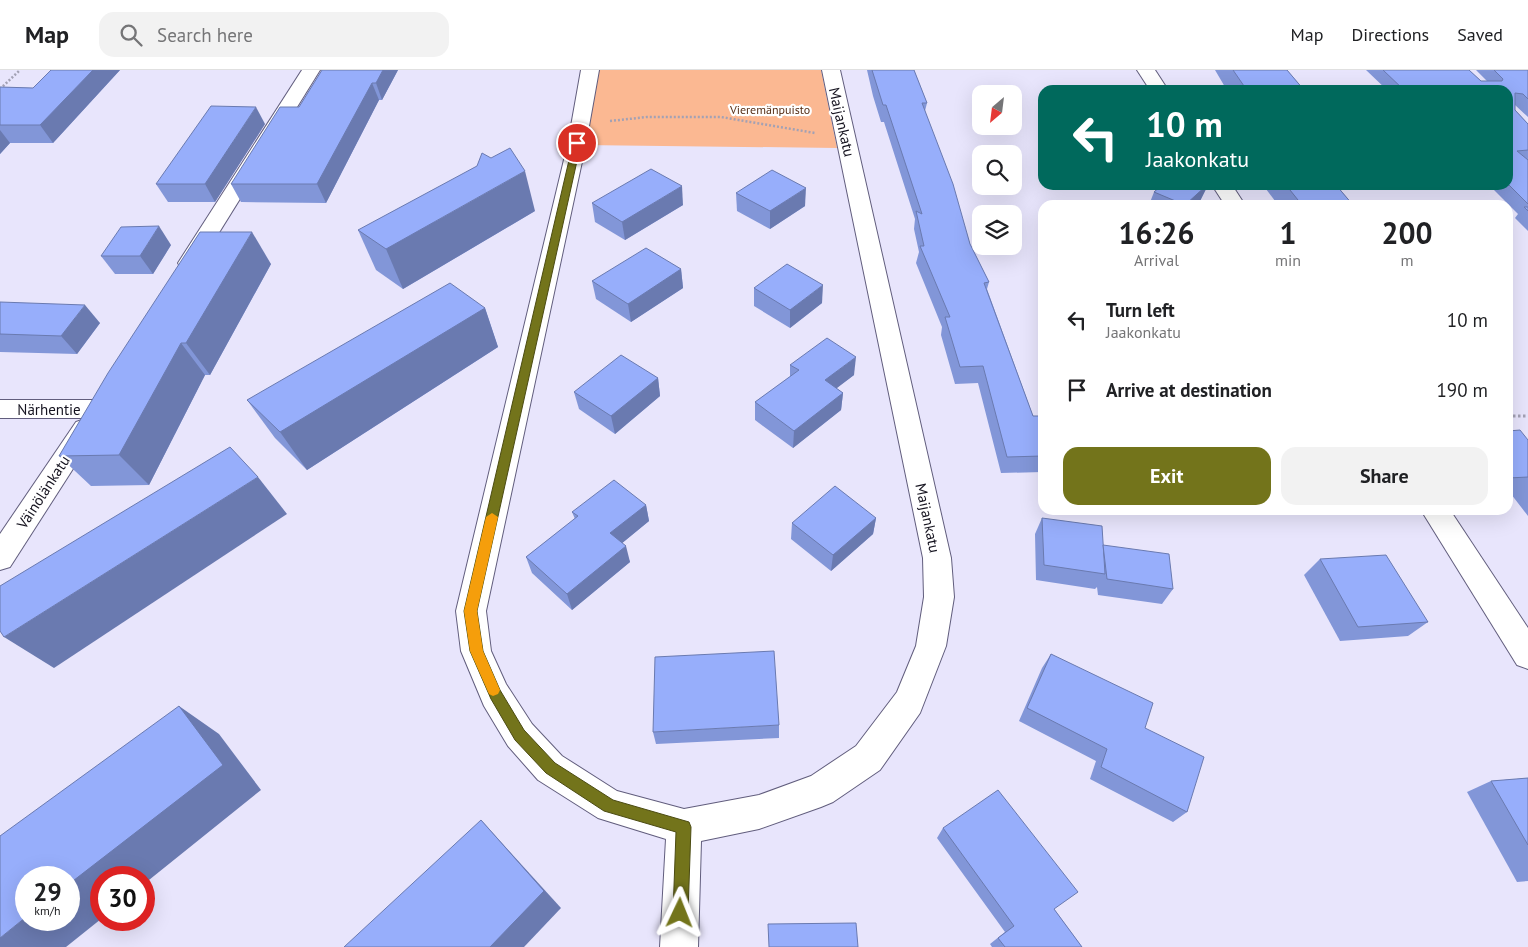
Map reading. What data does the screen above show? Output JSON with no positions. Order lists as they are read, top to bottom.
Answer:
{
  "streets": {
    "street": ["Maijankatu", "Närhentie", "Väinölänkatu"]
  },
  "crossings": [
    ["Närhentie", "Väinölänkatu"]
  ],
  "parks": ["Vieremänpuisto"],
  "north": "bottom left",
  "page": {
    "header": "Map",
    "search": "Search here",
    "nav": ["Map", "Directions", "Saved"],
    "turn": ["10 m", "Jaakonkatu"],
    "eta": [
      "16:26",
      "Arrival",
      "1",
      "min",
      "200",
      "m"
    ],
    "list": [
      {
        "name": "Turn left",
        "note": "Jaakonkatu",
        "value": "10 m"
      },
      {
        "name": "Arrive at destination",
        "value": "190 m"
      }
    ],
    "buttons": ["Exit", "Share"],
    "speed": "29 km/h",
    "limit": "30"
  }
}
